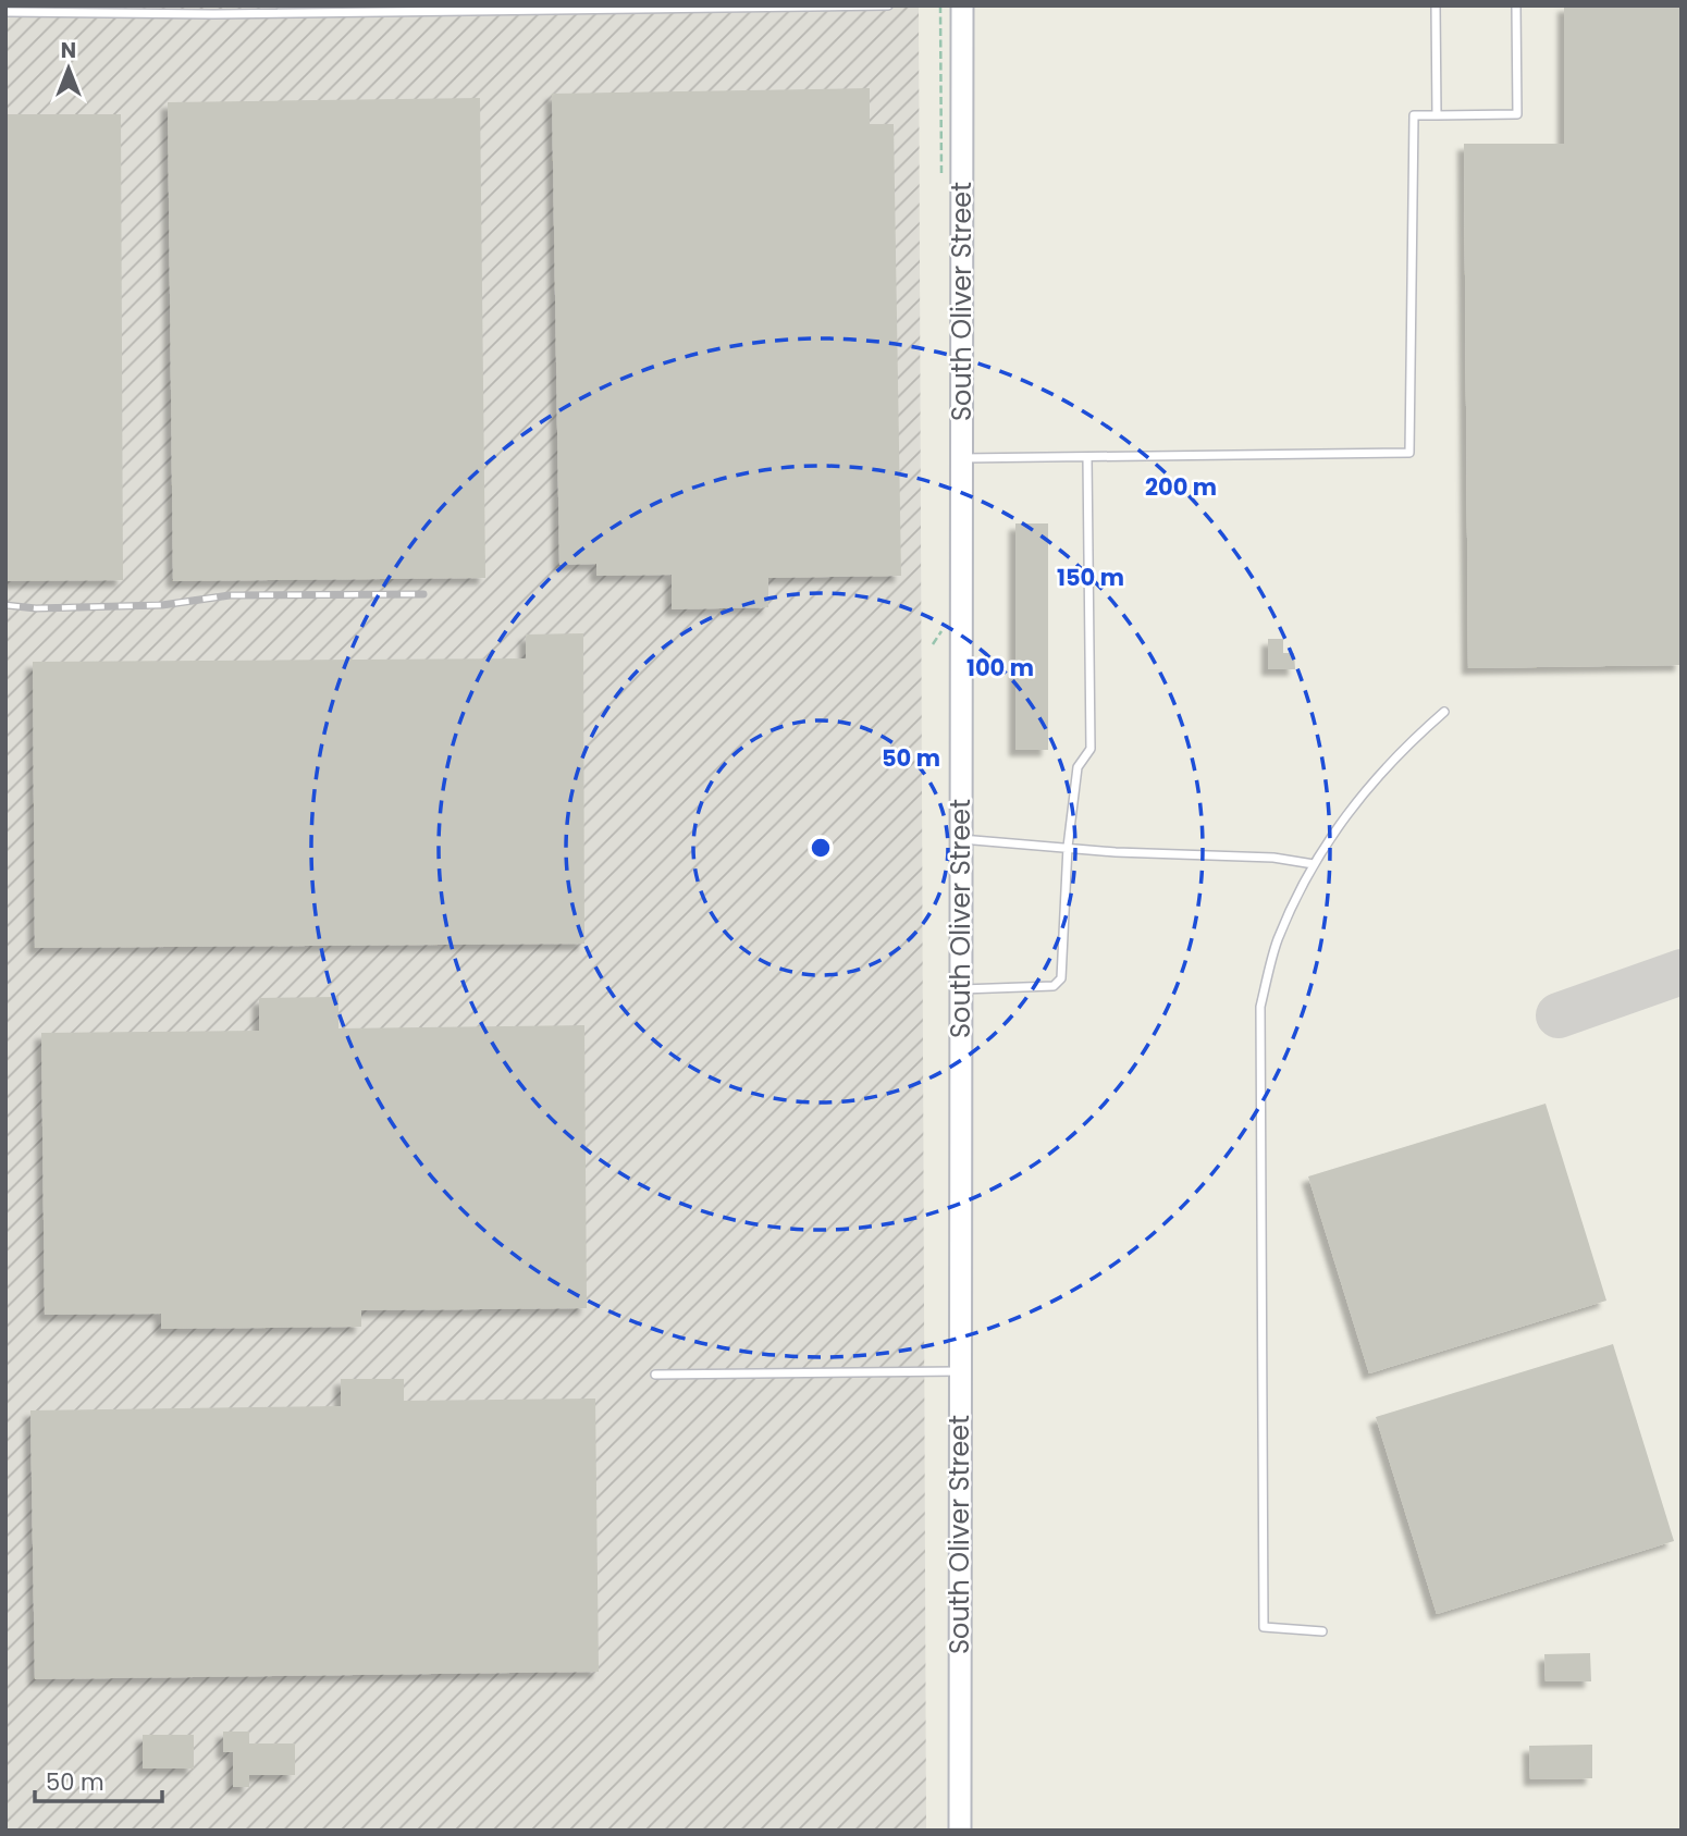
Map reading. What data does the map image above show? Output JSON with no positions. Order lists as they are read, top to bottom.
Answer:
{
  "streets": {
    "main road": ["South Oliver Street"]
  },
  "scale_bar": "50 m",
  "north": "top",
  "rings": [
    "200 m",
    "150 m",
    "100 m",
    "50 m"
  ]
}
